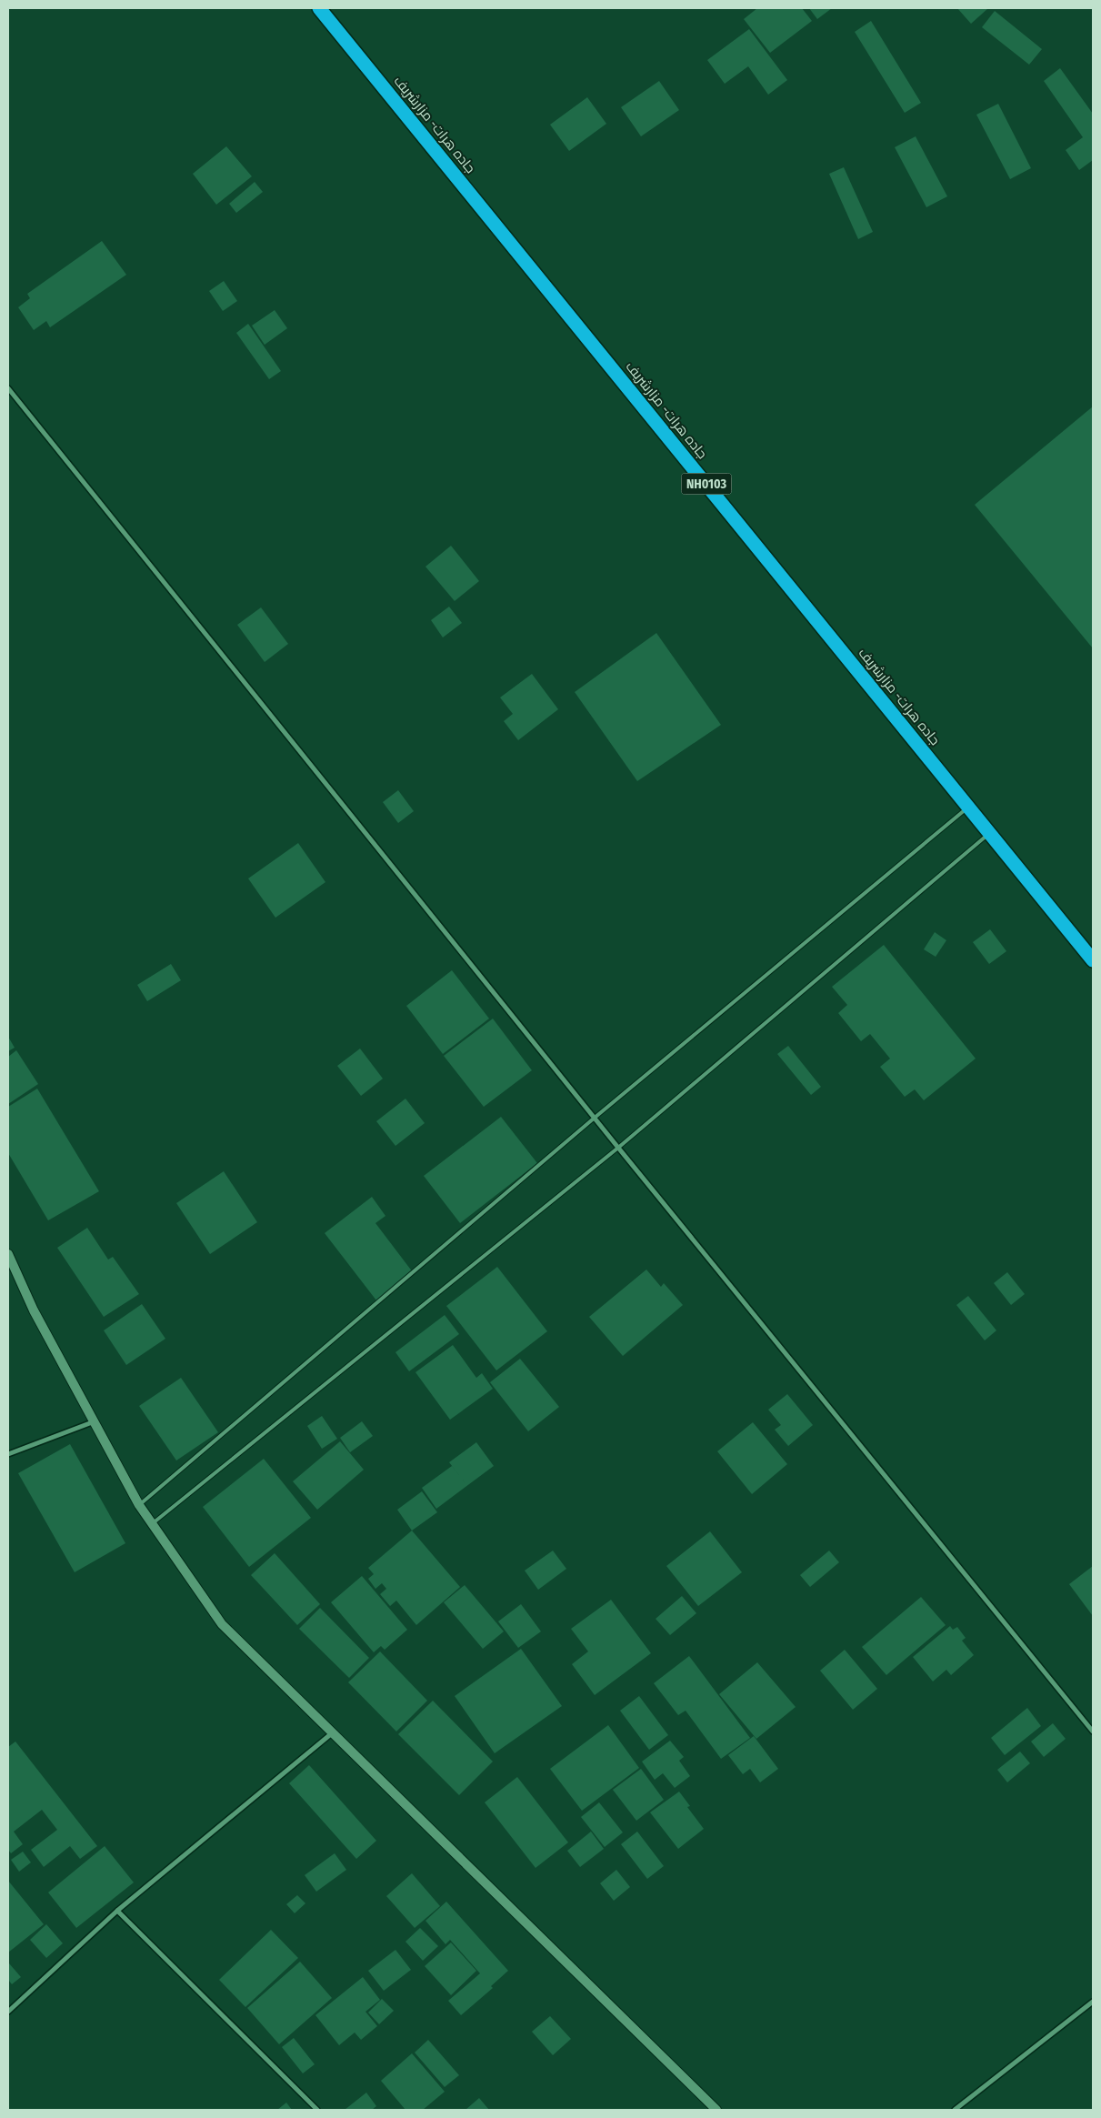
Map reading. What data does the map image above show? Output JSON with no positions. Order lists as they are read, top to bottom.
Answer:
{
  "streets": {
    "highway": ["جاده هرات- مزارشریف", "NH0103"]
  }
}
